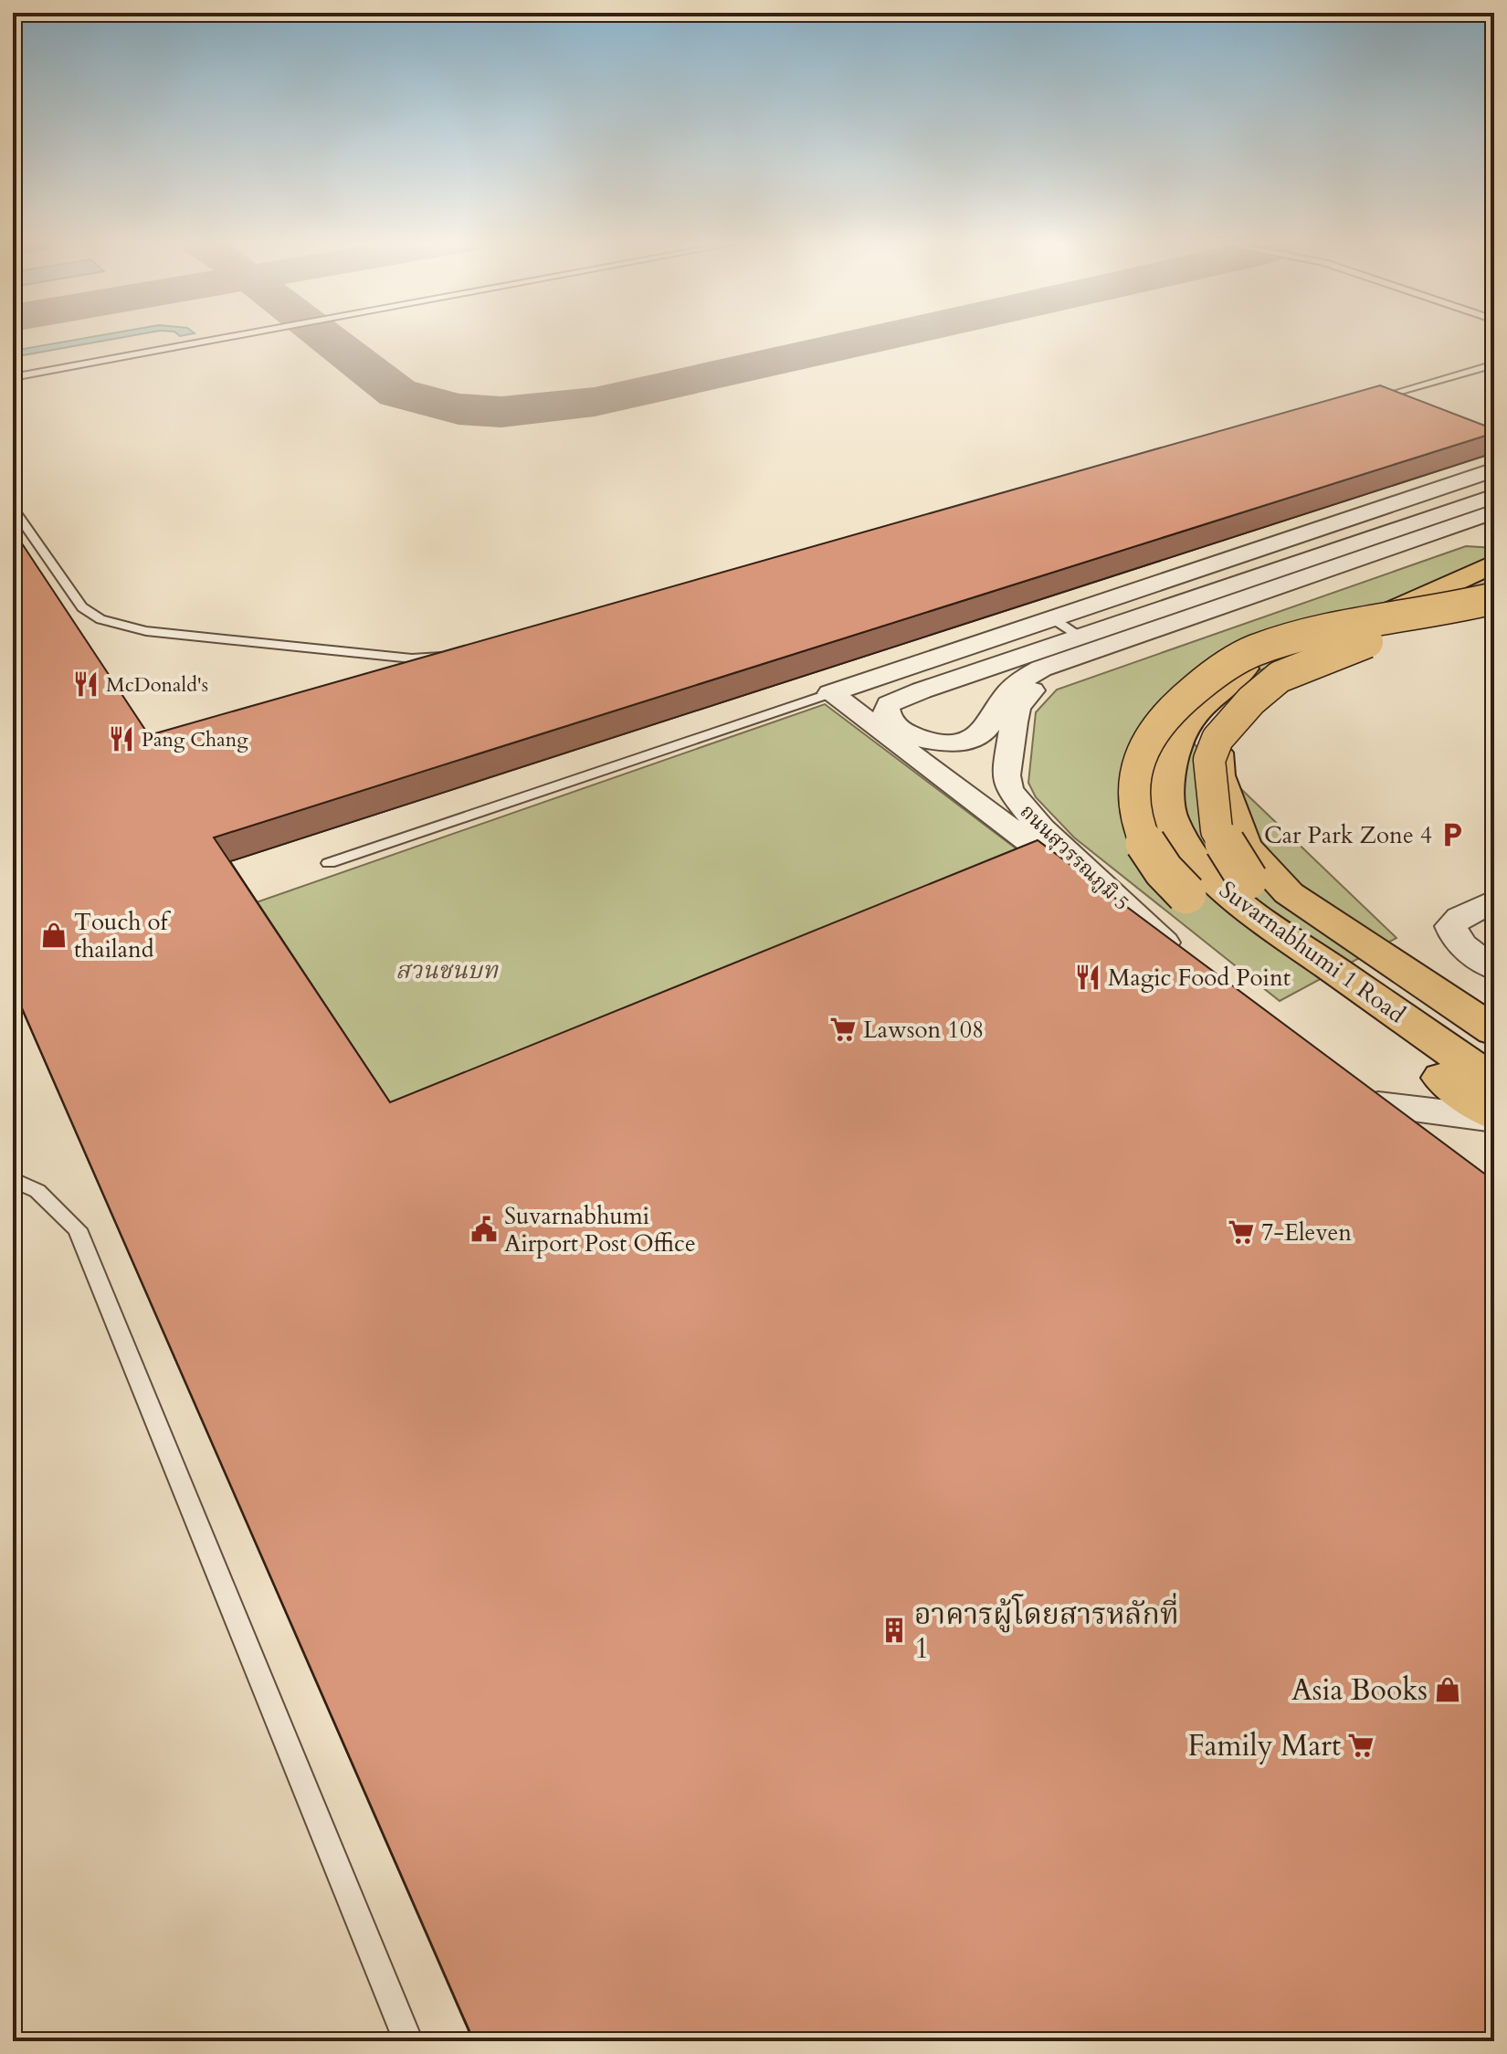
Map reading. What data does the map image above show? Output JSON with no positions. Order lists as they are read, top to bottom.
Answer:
{
  "streets": {
    "highway": ["Suvarnabhumi 1 Road"],
    "street": ["ถนนสุวรรณภูมิ 5"]
  },
  "parks": ["สวนชนบท"],
  "places": {
    "restaurant": ["McDonald's", "Pang Chang", "Magic Food Point"],
    "parking": ["Car Park Zone 4"],
    "shop": ["Touch of thailand", "Asia Books"],
    "supermarket": ["Lawson 108", "7-Eleven", "Family Mart"],
    "public building": ["Suvarnabhumi Airport Post Office"],
    "building": ["อาคารผู้โดยสารหลักที่ 1"]
  }
}
